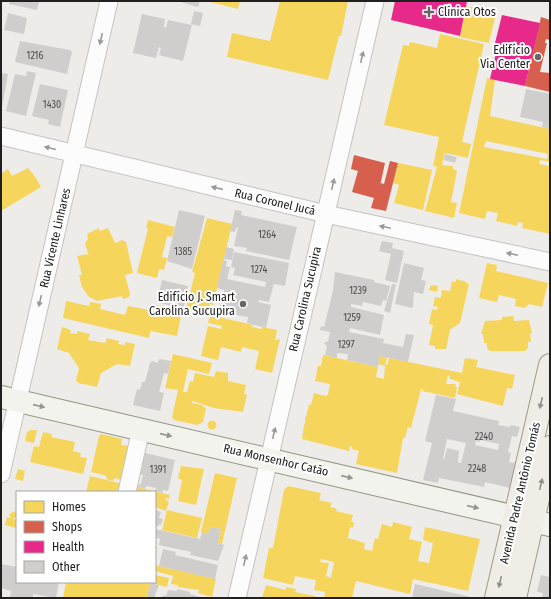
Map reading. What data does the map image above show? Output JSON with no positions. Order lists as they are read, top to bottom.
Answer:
{
  "streets": {
    "main road": ["Avenida Padre Antônio Tomás"],
    "street": [
      "Rua Coronel Jucá",
      "Rua Vicente Linhares",
      "Rua Carolina Sucupira",
      "Rua Monsenhor Catão"
    ]
  },
  "crossings": [
    ["Rua Coronel Jucá", "Rua Vicente Linhares"],
    ["Rua Coronel Jucá", "Rua Carolina Sucupira"],
    ["Rua Vicente Linhares", "Rua Monsenhor Catão"],
    ["Rua Carolina Sucupira", "Rua Monsenhor Catão"],
    ["Rua Monsenhor Catão", "Avenida Padre Antônio Tomás"]
  ],
  "one_way": [
    "Rua Coronel Jucá",
    "Rua Vicente Linhares",
    "Rua Carolina Sucupira",
    "Rua Monsenhor Catão"
  ],
  "places": {
    "health": ["Clínica Otos"],
    "other": ["Edifício Via Center", "Edifício J. Smart Carolina Sucupira"]
  },
  "house_numbers": [
    "1216",
    "1430",
    "1264",
    "1385",
    "1274",
    "1239",
    "1259",
    "1297",
    "2240",
    "2248",
    "1391"
  ],
  "legend": [
    "Homes",
    "Shops",
    "Health",
    "Other"
  ]
}
